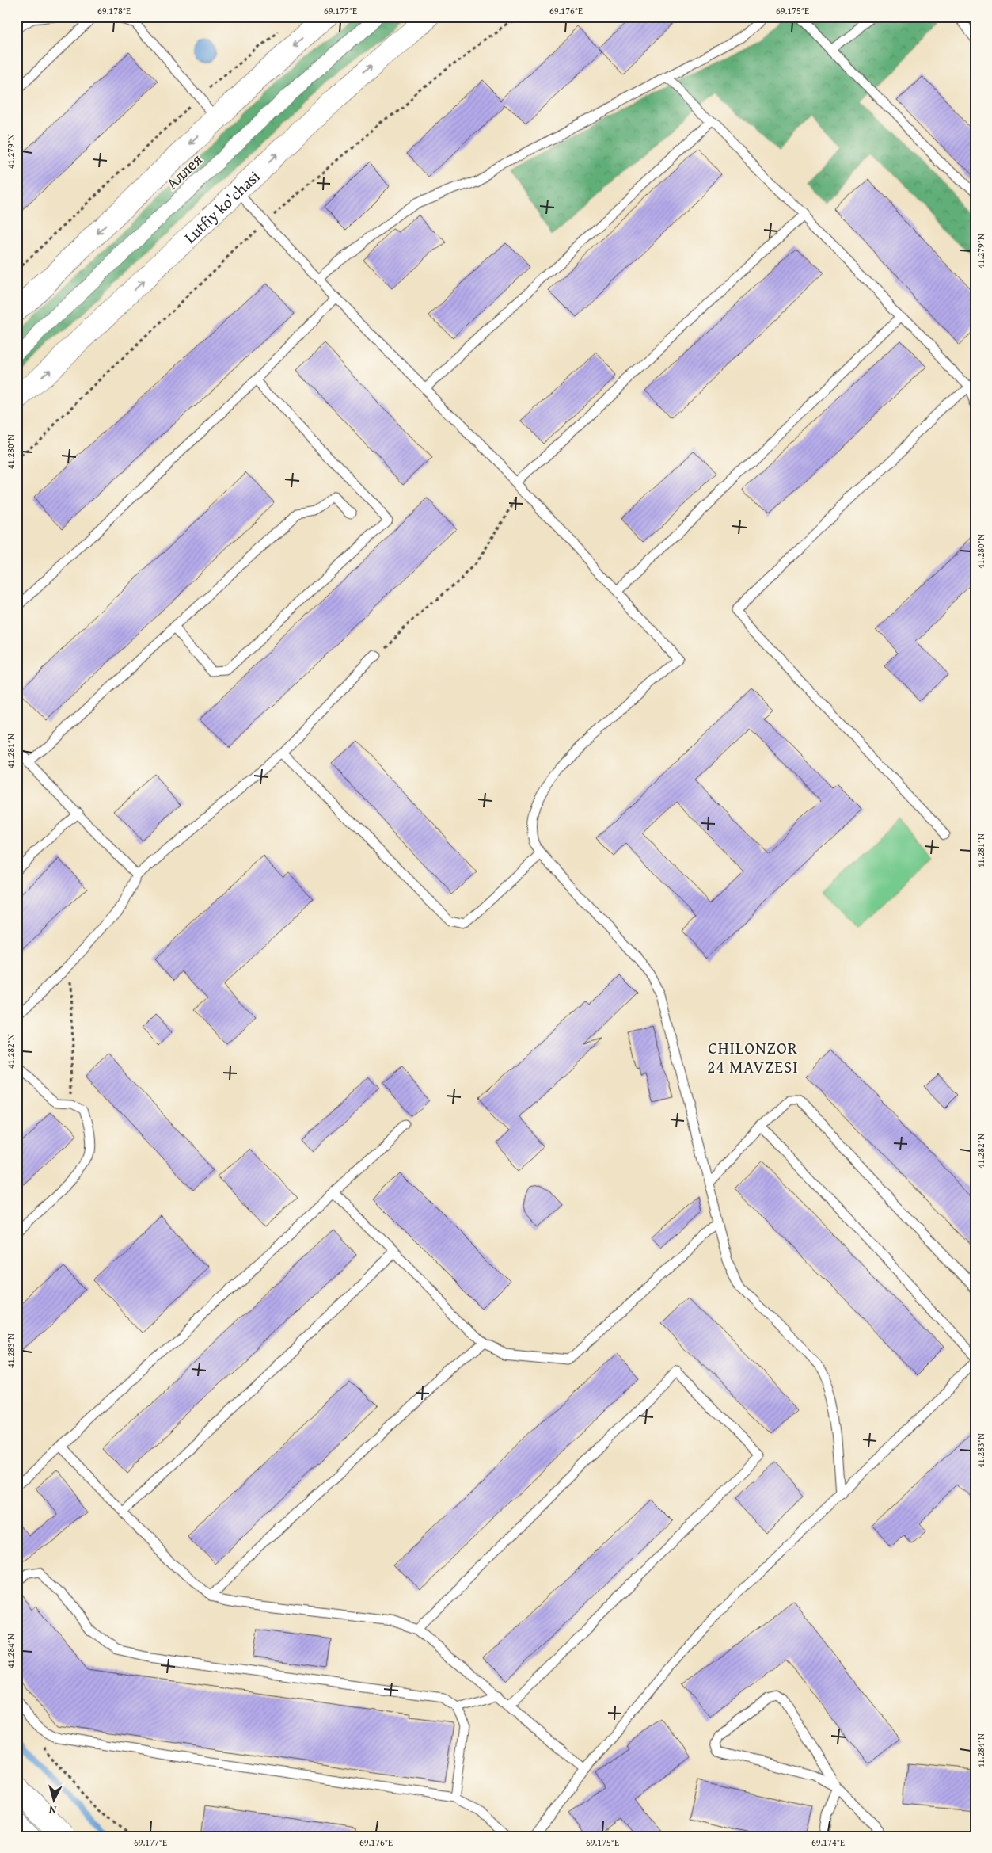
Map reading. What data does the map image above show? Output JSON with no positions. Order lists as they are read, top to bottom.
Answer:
{
  "streets": {
    "main road": ["Lutfiy ko'chasi"],
    "street": ["Аллея"]
  },
  "districts": ["CHILONZOR 24 MAVZESI"],
  "north": "bottom",
  "coordinates": [
    "69.178°E",
    "69.177°E",
    "69.176°E",
    "69.175°E",
    "41.279°N",
    "41.280°N",
    "41.281°N",
    "41.282°N",
    "41.283°N",
    "41.284°N",
    "69.174°E"
  ]
}
